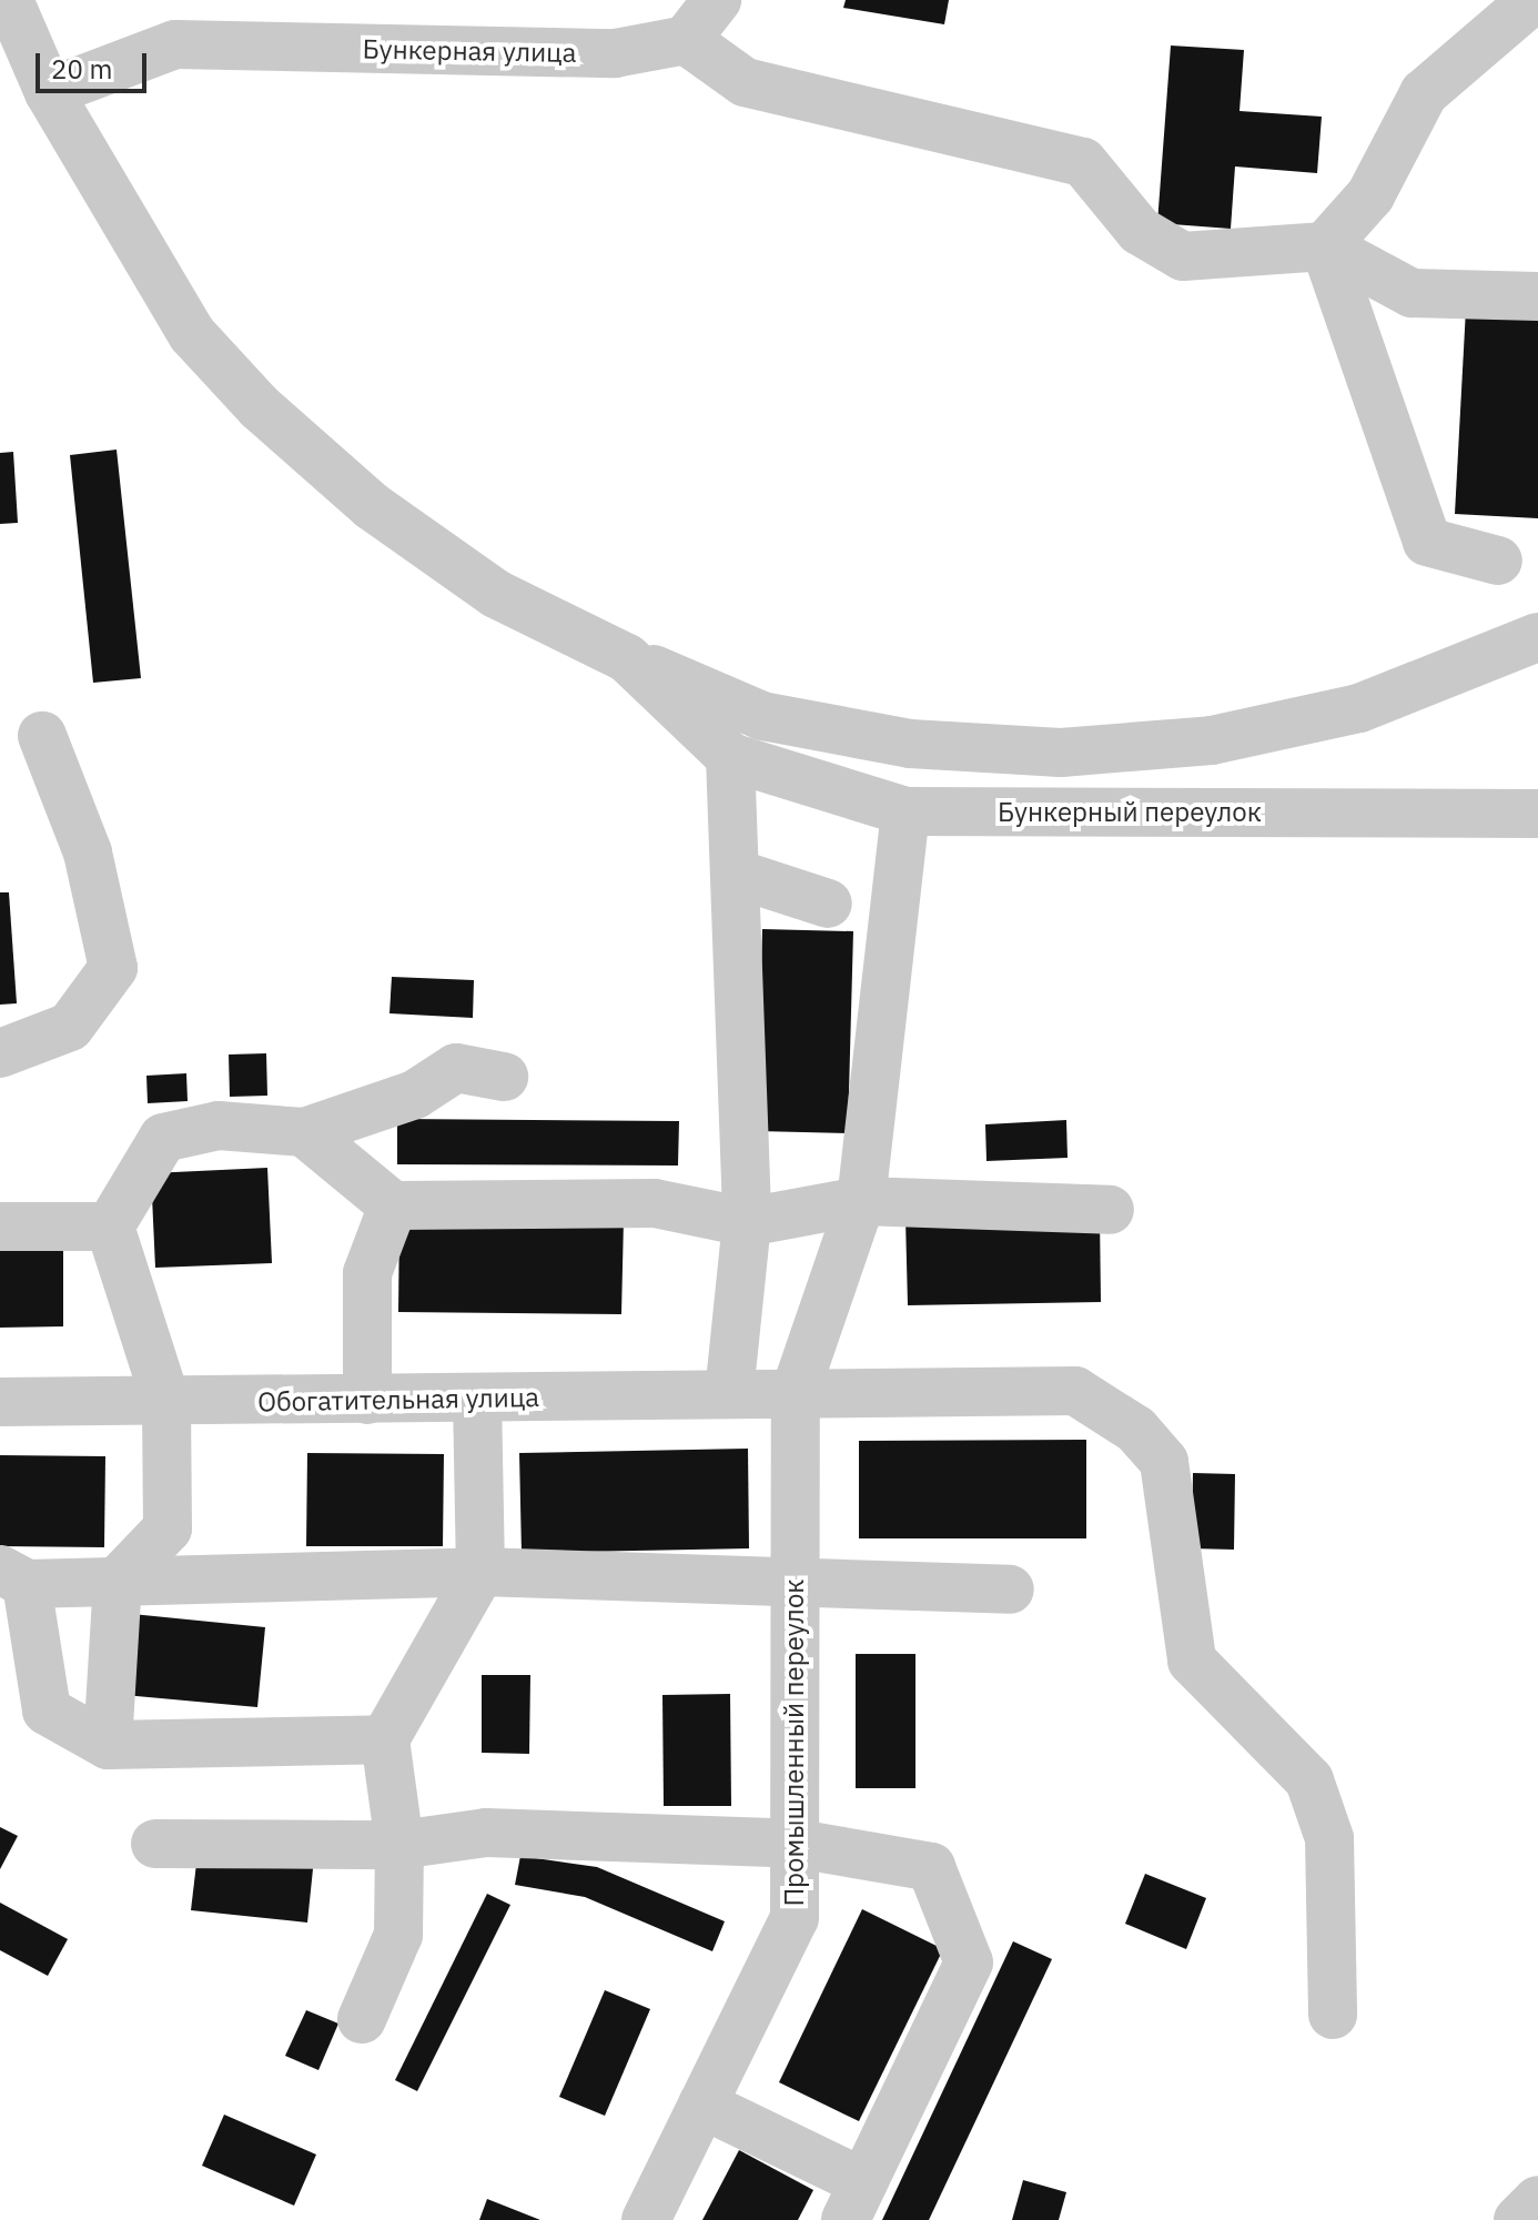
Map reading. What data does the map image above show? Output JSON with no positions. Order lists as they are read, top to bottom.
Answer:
{
  "streets": {
    "street": [
      "Бункерная улица",
      "Бункерный переулок",
      "Обогатительная улица",
      "Промышленный переулок"
    ]
  },
  "crossings": [
    ["Бункерный переулок", "Промышленный переулок"],
    ["Обогатительная улица", "Промышленный переулок"]
  ],
  "scale_bar": "20 m"
}
